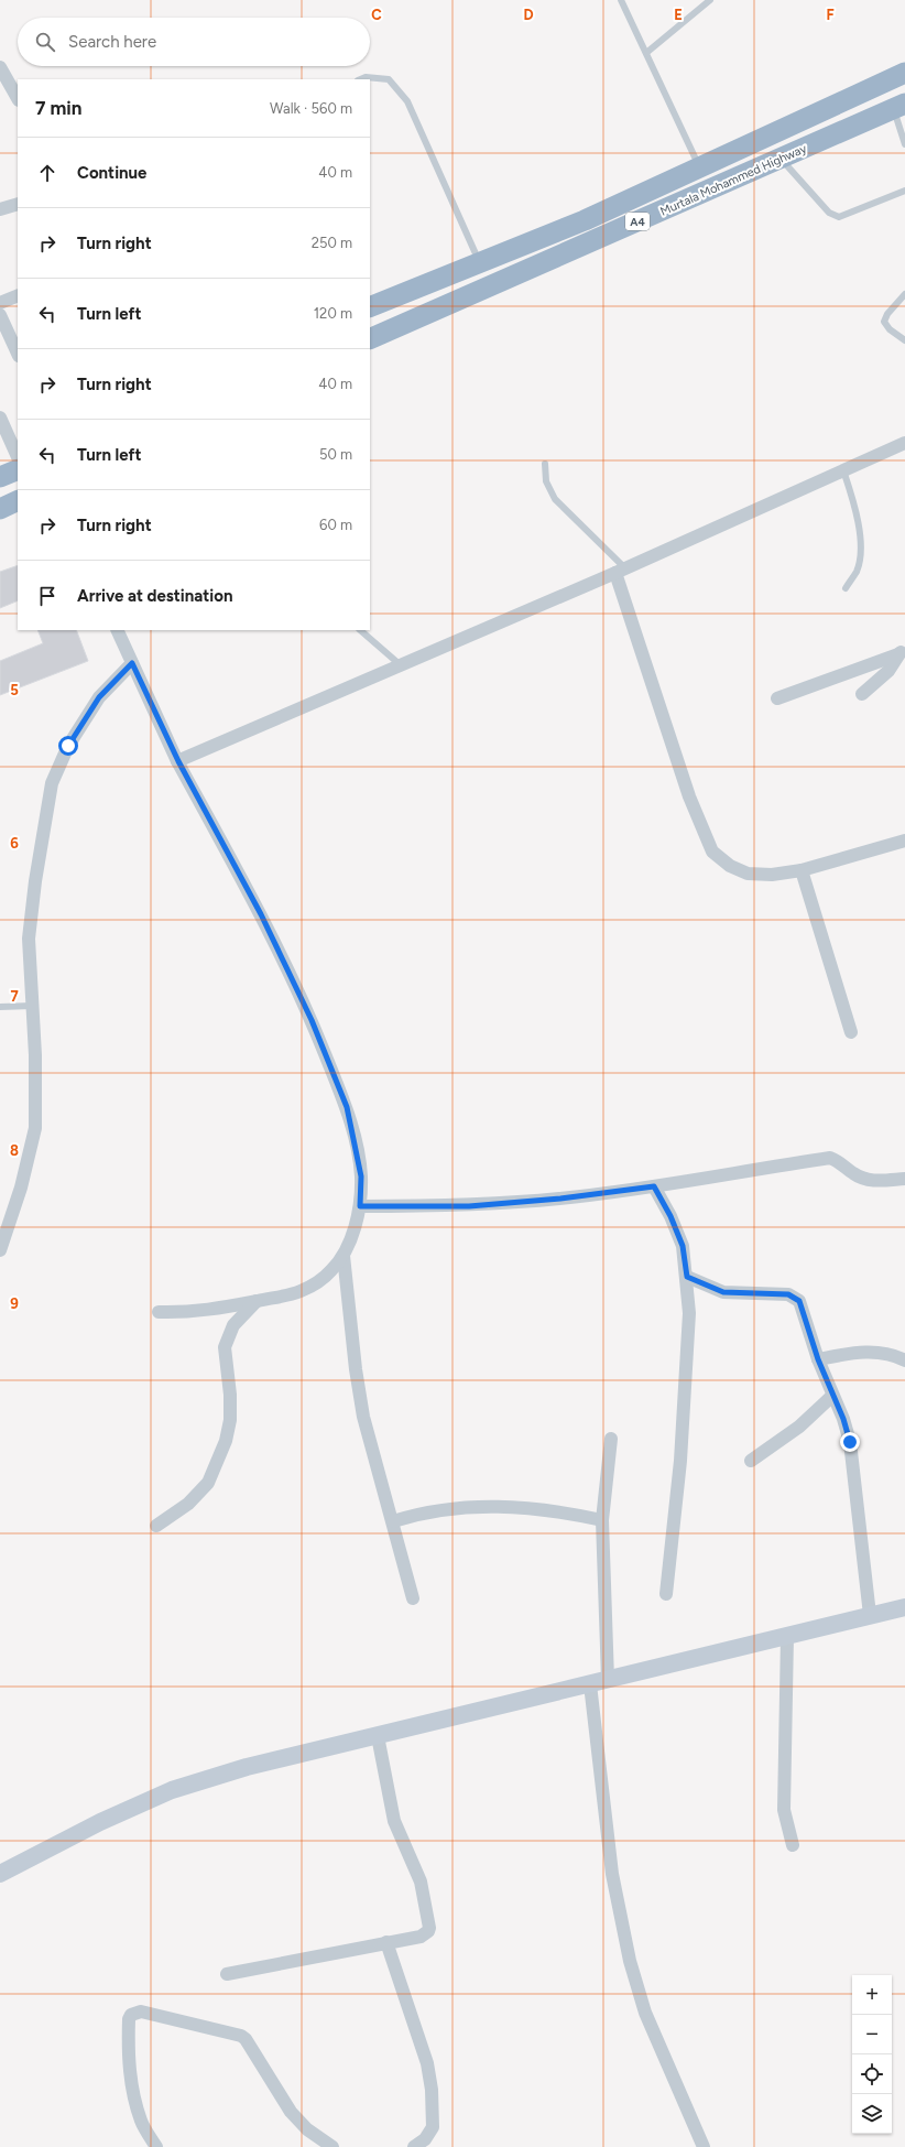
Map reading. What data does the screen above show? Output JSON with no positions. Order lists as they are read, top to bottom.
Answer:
{
  "streets": {
    "highway": ["Murtala Mohammed Highway", "A4"]
  },
  "page": {
    "search": "Search here",
    "heading": ["7 min", "Walk · 560 m"],
    "list": [
      ["Continue", "40 m"],
      ["Turn right", "250 m"],
      ["Turn left", "120 m"],
      ["Turn right", "40 m"],
      ["Turn left", "50 m"],
      ["Turn right", "60 m"],
      "Arrive at destination"
    ],
    "map_buttons": ["+", "−"]
  },
  "grid": {
    "columns": [
      "C",
      "D",
      "E",
      "F"
    ],
    "rows": [
      "5",
      "6",
      "7",
      "8",
      "9"
    ]
  }
}
